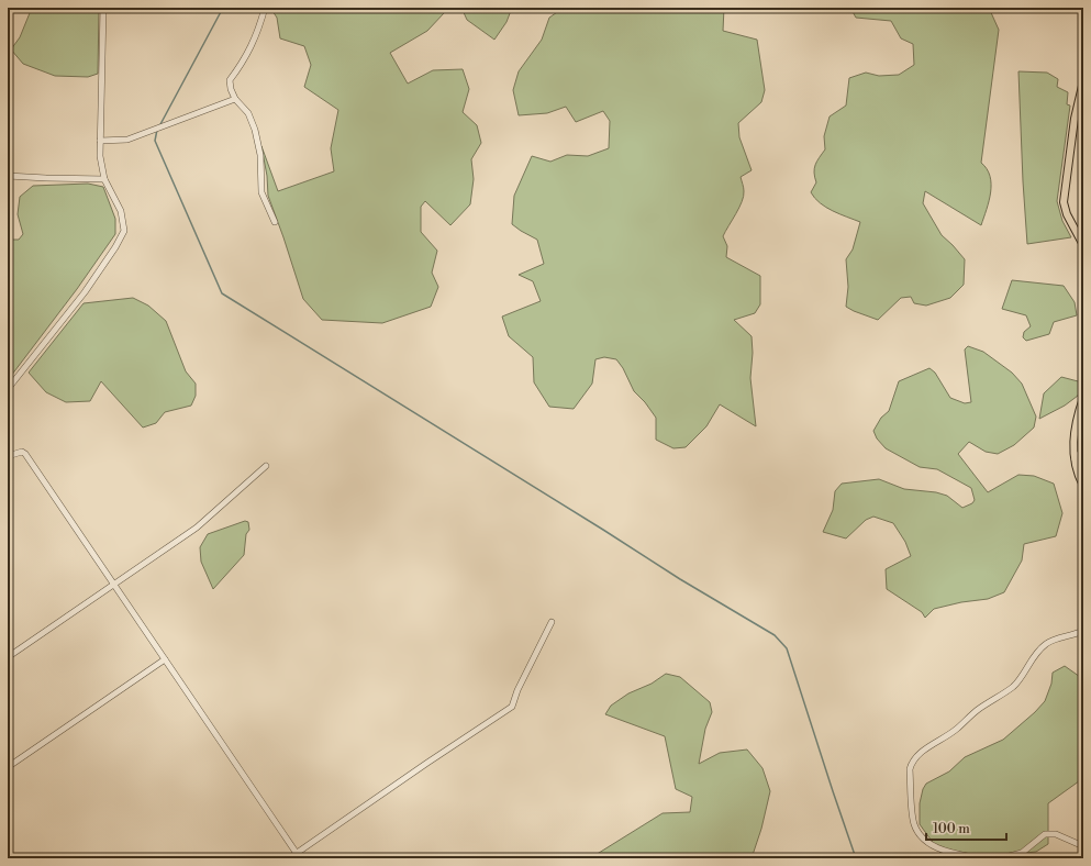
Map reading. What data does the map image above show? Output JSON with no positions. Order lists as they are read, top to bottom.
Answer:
{
  "scale_bar": "100 m"
}
